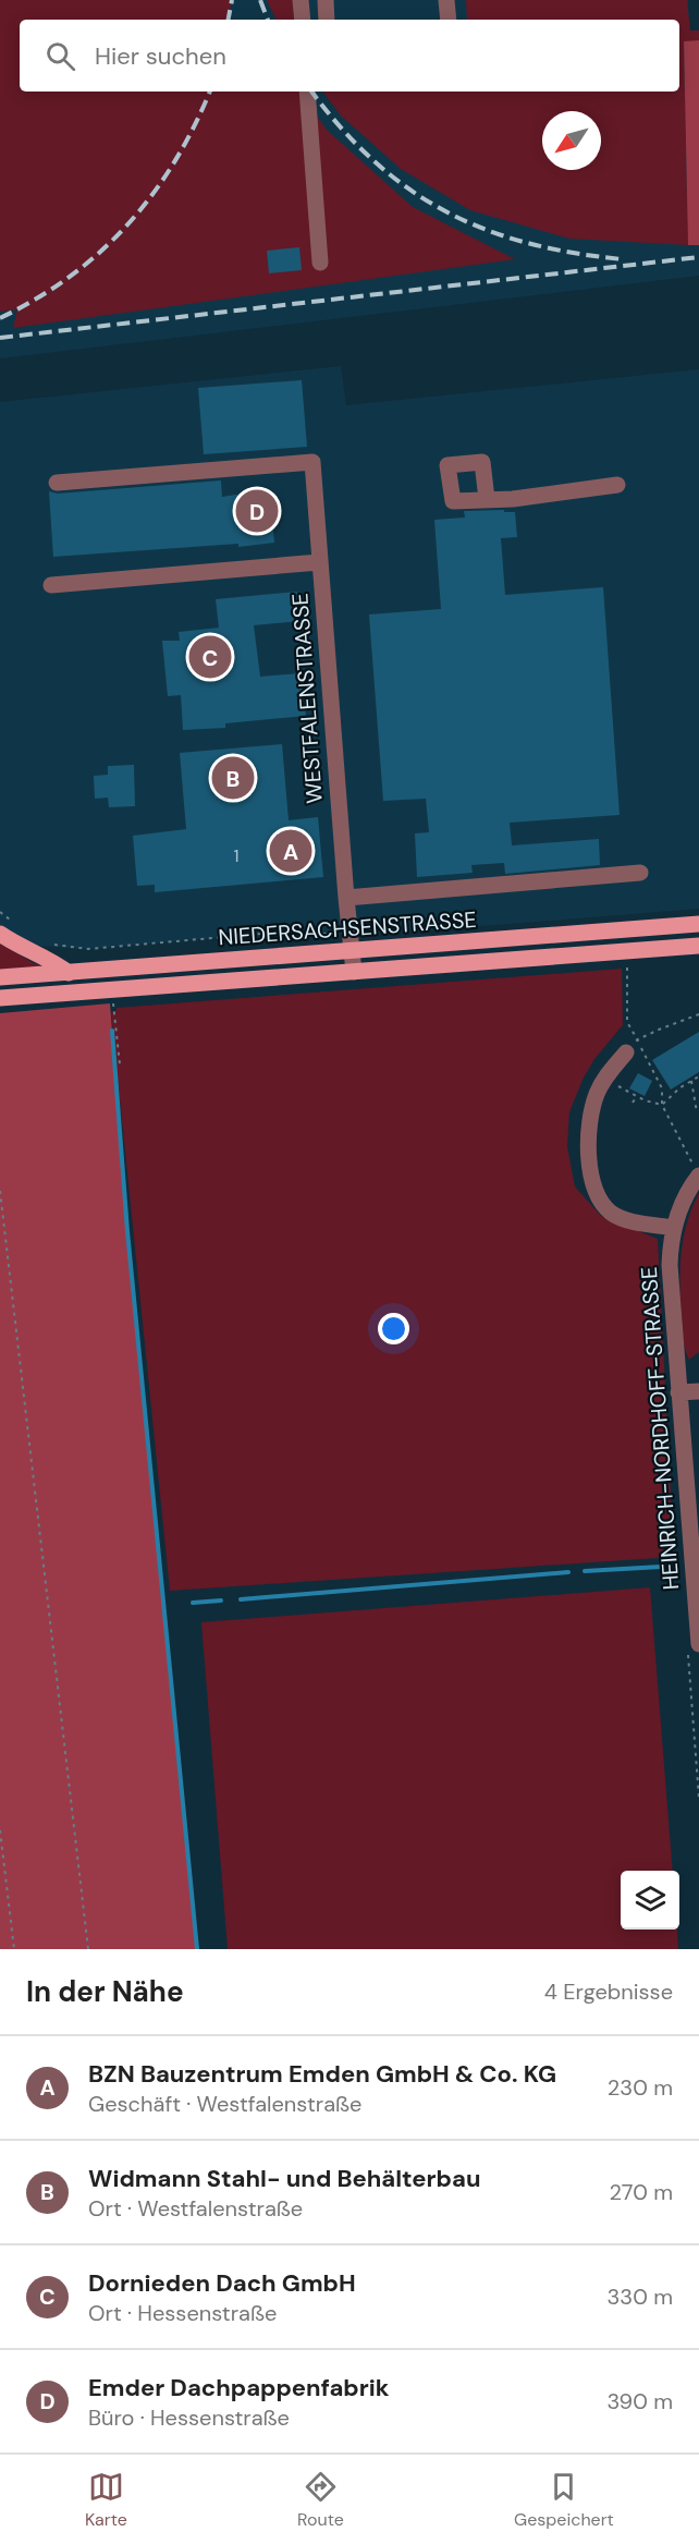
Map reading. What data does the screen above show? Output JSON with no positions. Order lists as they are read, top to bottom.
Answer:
{
  "streets": {
    "main road": ["NIEDERSACHSENSTRASSE"],
    "street": ["WESTFALENSTRASSE", "HEINRICH-NORDHOFF-STRASSE"]
  },
  "crossings": [
    ["WESTFALENSTRASSE", "NIEDERSACHSENSTRASSE"]
  ],
  "house_numbers": ["1"],
  "north": "bottom left",
  "page": {
    "search": "Hier suchen",
    "pins": [
      "D",
      "C",
      "B",
      "A"
    ],
    "heading": ["In der Nähe", "4 Ergebnisse"],
    "list": [
      {
        "mark": "A",
        "name": "BZN Bauzentrum Emden GmbH & Co. KG",
        "note": "Geschäft · Westfalenstraße",
        "value": "230 m"
      },
      {
        "mark": "B",
        "name": "Widmann Stahl- und Behälterbau",
        "note": "Ort · Westfalenstraße",
        "value": "270 m"
      },
      {
        "mark": "C",
        "name": "Dornieden Dach GmbH",
        "note": "Ort · Hessenstraße",
        "value": "330 m"
      },
      {
        "mark": "D",
        "name": "Emder Dachpappenfabrik",
        "note": "Büro · Hessenstraße",
        "value": "390 m"
      }
    ],
    "nav": ["Karte", "Route", "Gespeichert"]
  }
}
